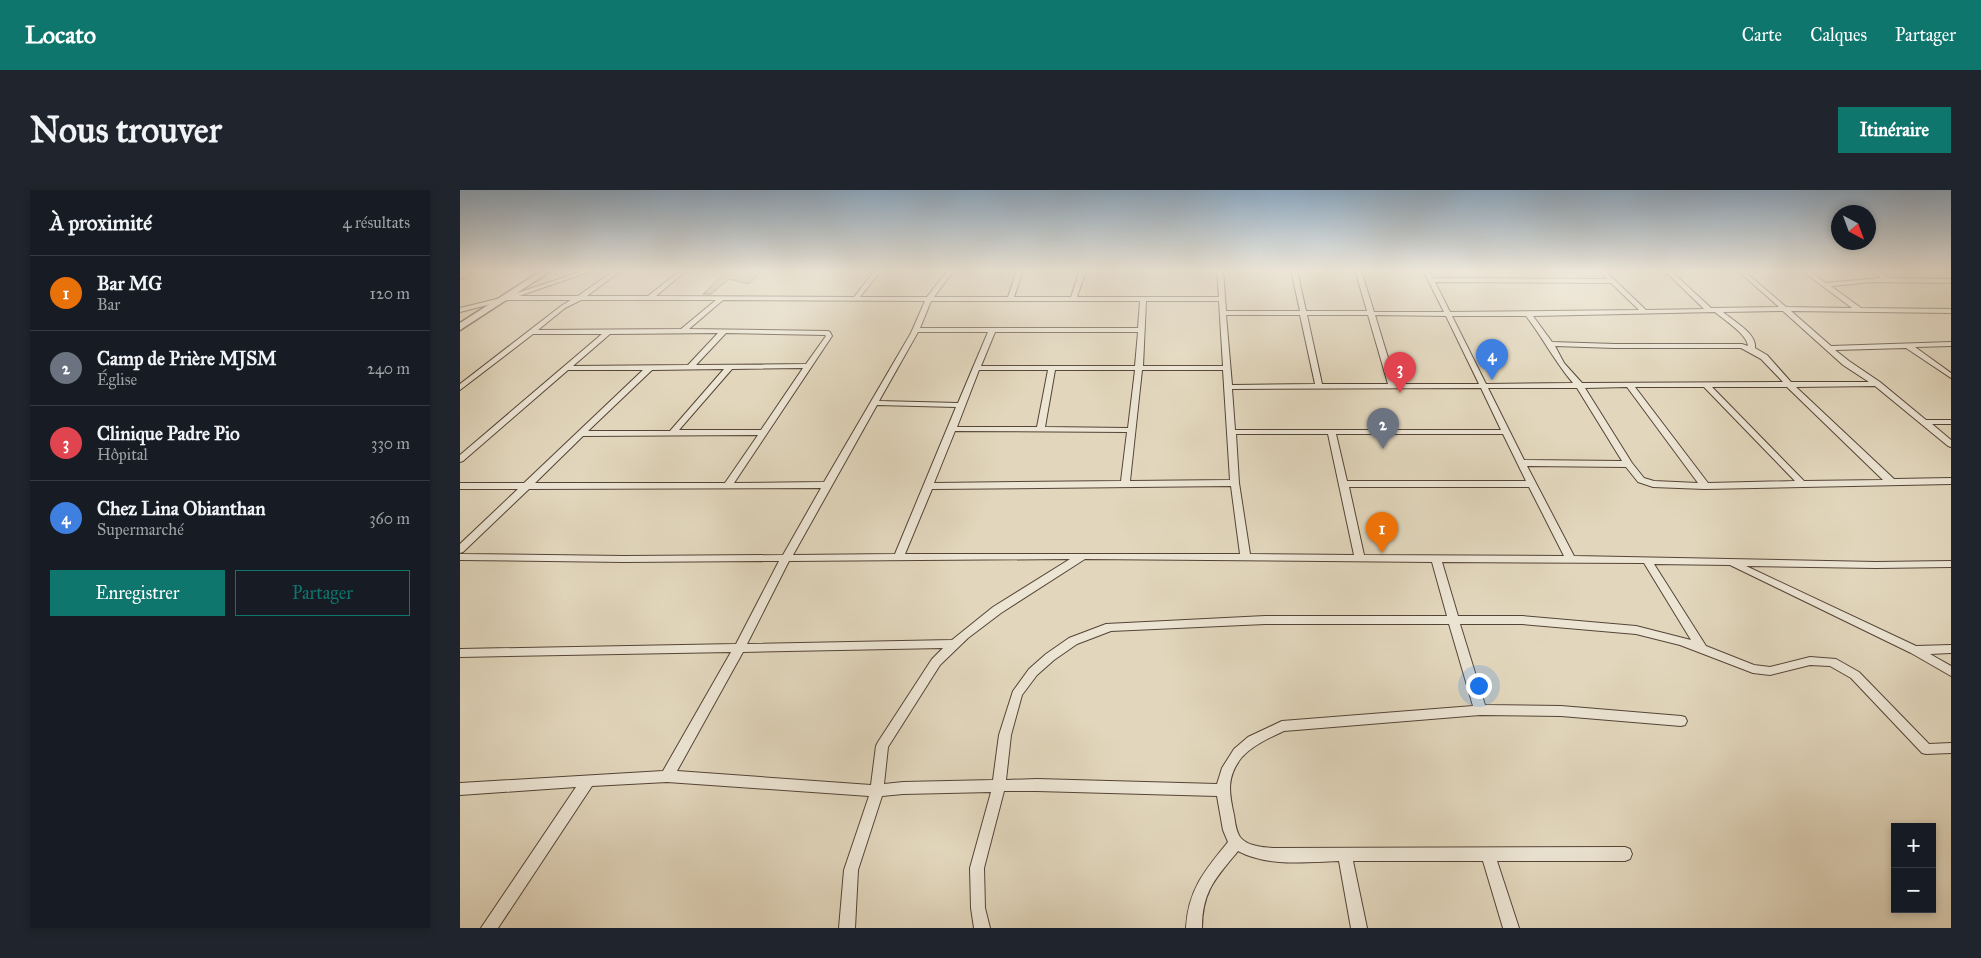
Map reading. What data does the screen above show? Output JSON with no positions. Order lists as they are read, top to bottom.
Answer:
{
  "north": "bottom right",
  "page": {
    "header": "Locato",
    "nav": ["Carte", "Calques", "Partager"],
    "buttons": [
      "Itinéraire",
      ["Enregistrer", "Partager"]
    ],
    "title": "Nous trouver",
    "heading": ["À proximité", "4 résultats"],
    "list": [
      {
        "mark": "1",
        "name": "Bar MG",
        "note": "Bar",
        "value": "120 m"
      },
      {
        "mark": "2",
        "name": "Camp de Prière MJSM",
        "note": "Église",
        "value": "240 m"
      },
      {
        "mark": "3",
        "name": "Clinique Padre Pio",
        "note": "Hôpital",
        "value": "330 m"
      },
      {
        "mark": "4",
        "name": "Chez Lina Obianthan",
        "note": "Supermarché",
        "value": "360 m"
      }
    ],
    "pins": [
      "4",
      "3",
      "2",
      "1"
    ],
    "map_buttons": ["+", "−"]
  }
}
